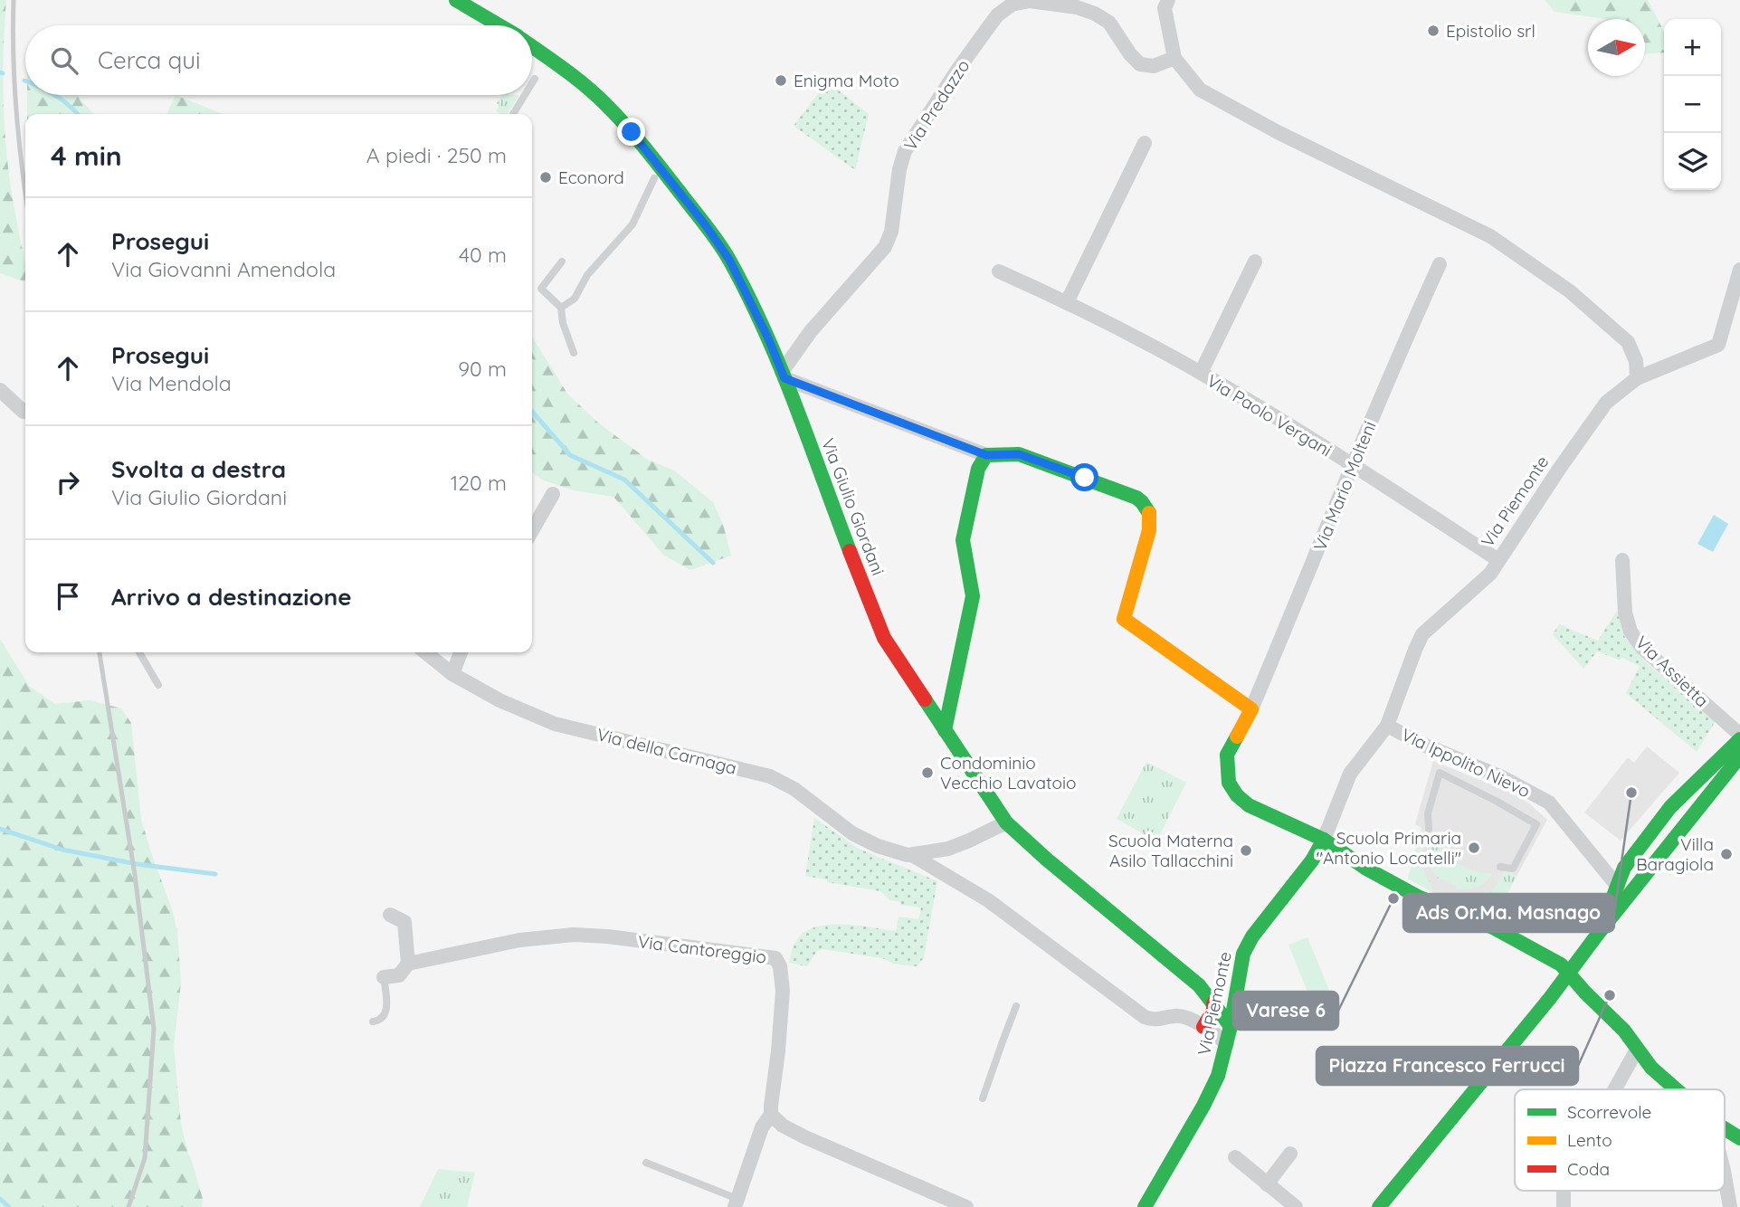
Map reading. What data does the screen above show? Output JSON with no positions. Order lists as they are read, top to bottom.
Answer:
{
  "streets": {
    "street": [
      "Via Predazzo",
      "Via Paolo Vergani",
      "Via Mario Molteni",
      "Via Piemonte",
      "Via Giulio Giordani",
      "Via Assietta",
      "Via della Carnaga",
      "Via Ippolito Nievo",
      "Via Cantoreggio"
    ]
  },
  "crossings": [
    ["Via Predazzo", "Via Giulio Giordani"],
    ["Via Paolo Vergani", "Via Mario Molteni"],
    ["Via Paolo Vergani", "Via Piemonte"],
    ["Via Piemonte", "Via Giulio Giordani"],
    ["Via Piemonte", "Via della Carnaga"],
    ["Via Piemonte", "Via Ippolito Nievo"],
    ["Via Giulio Giordani", "Via della Carnaga"]
  ],
  "places": [
    "Epistolio srl",
    "Enigma Moto",
    "Econord",
    "Condominio Vecchio Lavatoio",
    "Ads Or.Ma. Masnago",
    "Scuola Primaria \"Antonio Locatelli\"",
    "Scuola Materna Asilo Tallacchini",
    "Villa Baragiola",
    "Varese 6",
    "Piazza Francesco Ferrucci"
  ],
  "legend": ["Scorrevole", "Lento", "Coda"],
  "north": "right",
  "page": {
    "map_buttons": ["+", "−"],
    "search": "Cerca qui",
    "heading": ["4 min", "A piedi · 250 m"],
    "list": [
      ["Prosegui", "Via Giovanni Amendola", "40 m"],
      ["Prosegui", "Via Mendola", "90 m"],
      ["Svolta a destra", "Via Giulio Giordani", "120 m"],
      "Arrivo a destinazione"
    ]
  }
}
